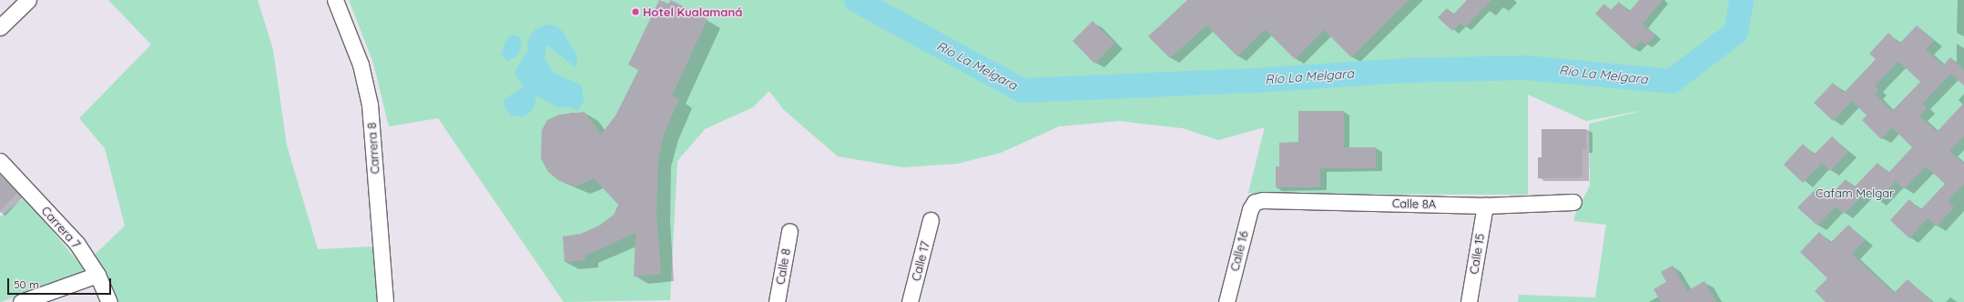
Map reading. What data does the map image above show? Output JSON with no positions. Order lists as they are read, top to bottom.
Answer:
{
  "streets": {
    "street": [
      "Carrera 8",
      "Calle 8A",
      "Carrera 7",
      "Calle 16",
      "Calle 15",
      "Calle 17",
      "Calle 8"
    ]
  },
  "crossings": [
    ["Calle 8A", "Calle 16"],
    ["Calle 8A", "Calle 15"]
  ],
  "water": ["Río La Melgara"],
  "parks": ["Cafam Melgar"],
  "places": ["Hotel Kualamaná"],
  "scale_bar": "50 m"
}
